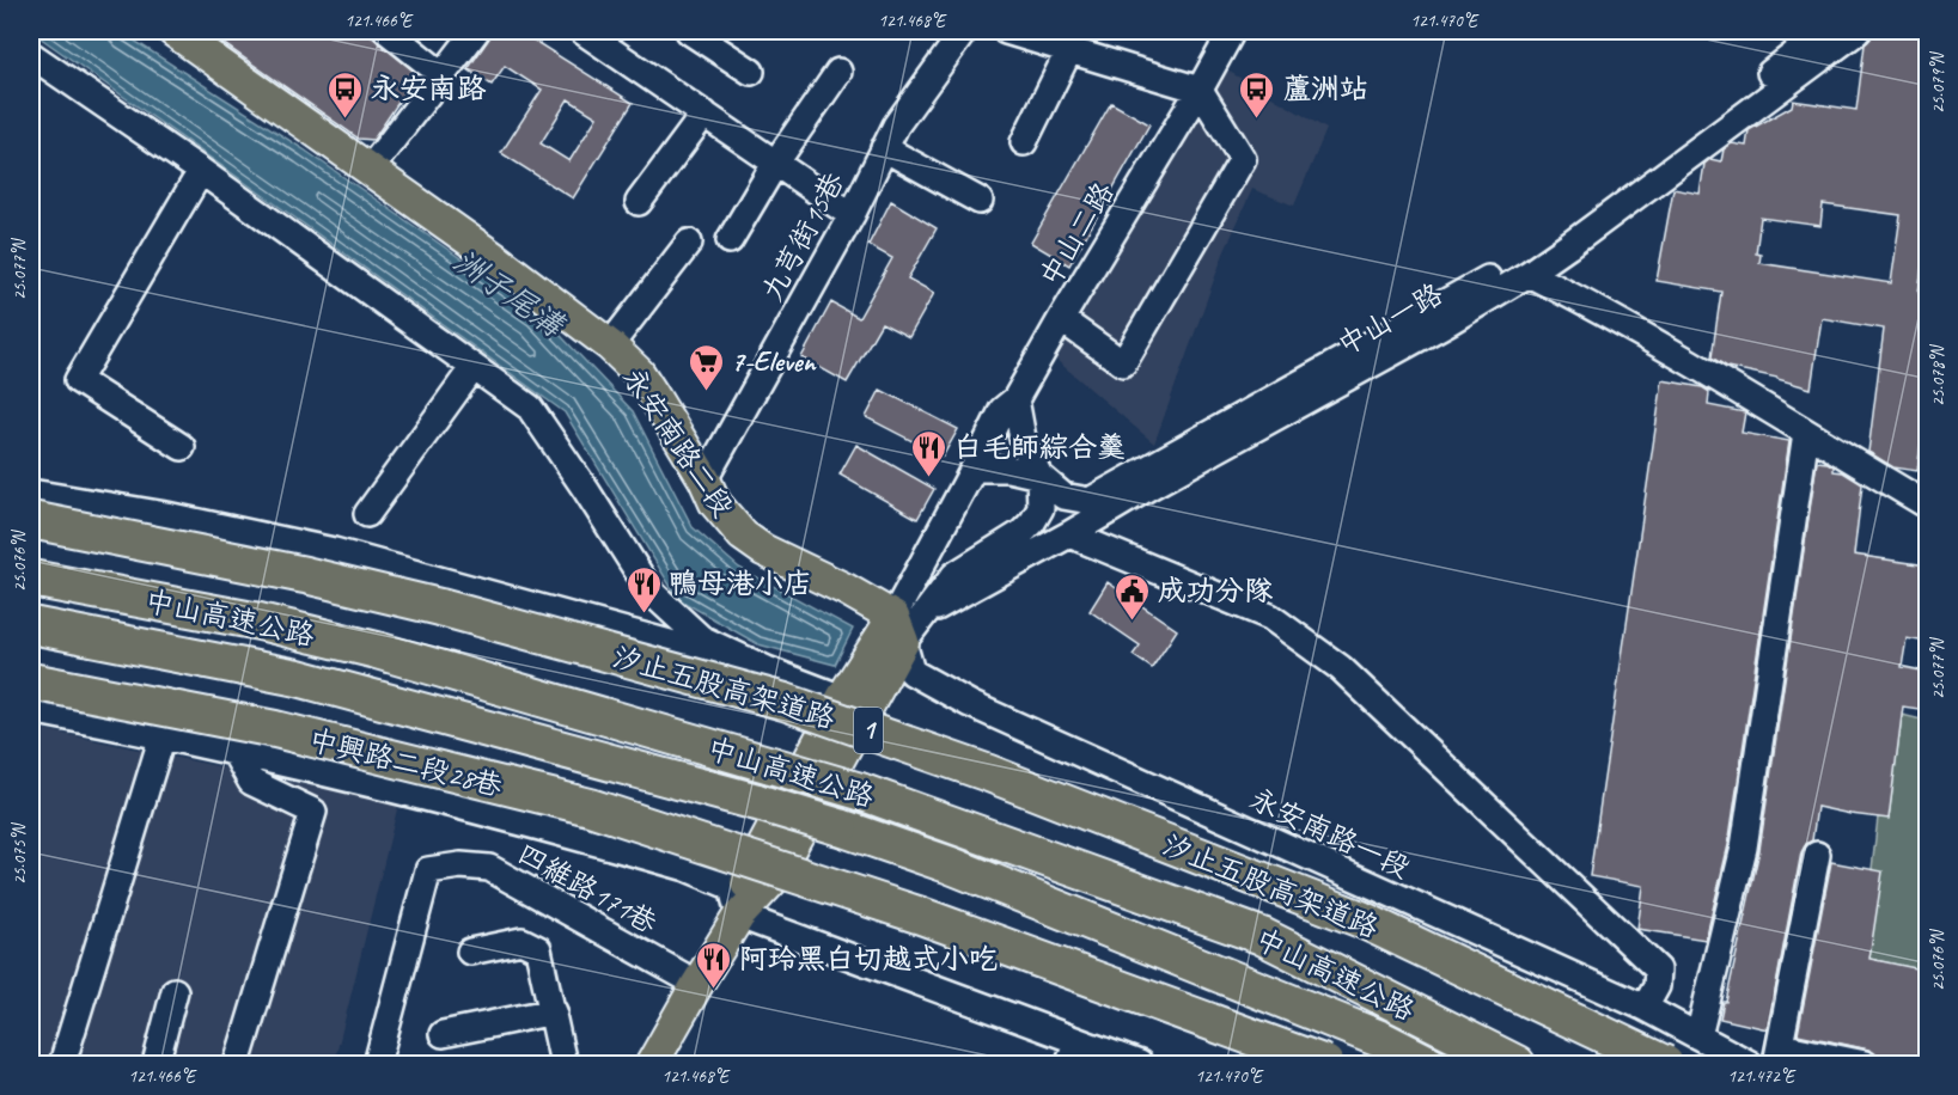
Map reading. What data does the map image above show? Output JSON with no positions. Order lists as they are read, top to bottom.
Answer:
{
  "streets": {
    "highway": ["中山高速公路", "汐止五股高架道路", "1"],
    "main road": ["永安南路二段"],
    "street": [
      "中山二路",
      "九芎街15巷",
      "中山一路",
      "中興路二段28巷",
      "永安南路一段",
      "四維路171巷"
    ]
  },
  "crossings": [
    ["中山二路", "中山一路"],
    ["中山二路", "永安南路二段"],
    ["中山二路", "永安南路一段"],
    ["九芎街15巷", "永安南路二段"],
    ["中山一路", "永安南路二段"],
    ["中山一路", "永安南路一段"],
    ["永安南路二段", "永安南路一段"]
  ],
  "water": ["洲子尾溝"],
  "places": {
    "bus stop": ["永安南路", "蘆洲站"],
    "supermarket": ["7-Eleven"],
    "restaurant": ["白毛師綜合羹", "鴨母港小店", "阿玲黑白切越式小吃"],
    "public building": ["成功分隊"]
  },
  "coordinates": [
    "121.466°E",
    "121.468°E",
    "121.470°E",
    "25.079°N",
    "25.077°N",
    "25.078°N",
    "25.076°N",
    "25.075°N",
    "121.472°E"
  ]
}
